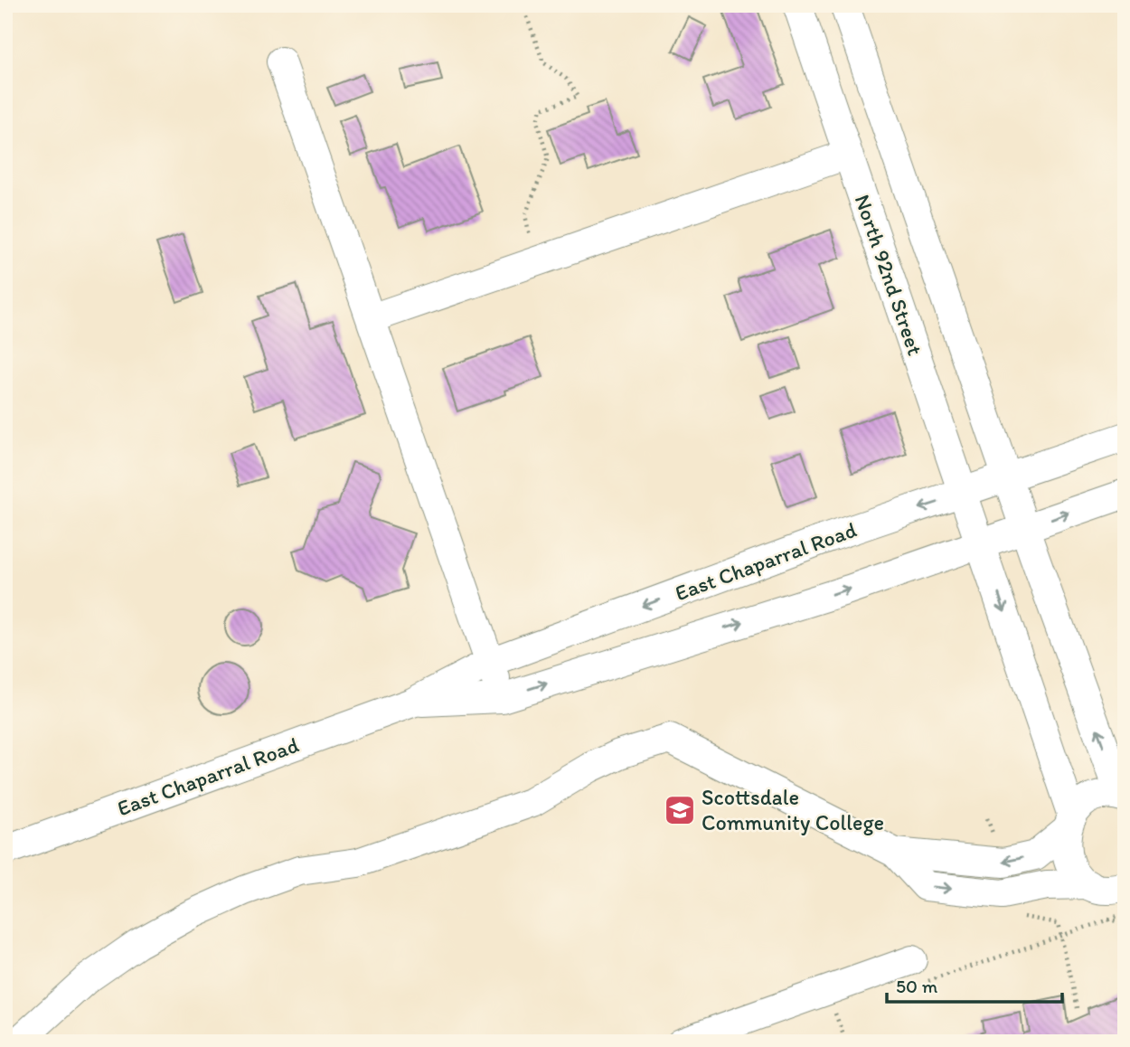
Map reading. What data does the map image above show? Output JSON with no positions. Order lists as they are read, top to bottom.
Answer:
{
  "streets": {
    "street": ["North 92nd Street", "East Chaparral Road"]
  },
  "crossings": [
    ["North 92nd Street", "East Chaparral Road"]
  ],
  "places": {
    "school or university": ["Scottsdale Community College"]
  },
  "scale_bar": "50 m"
}
